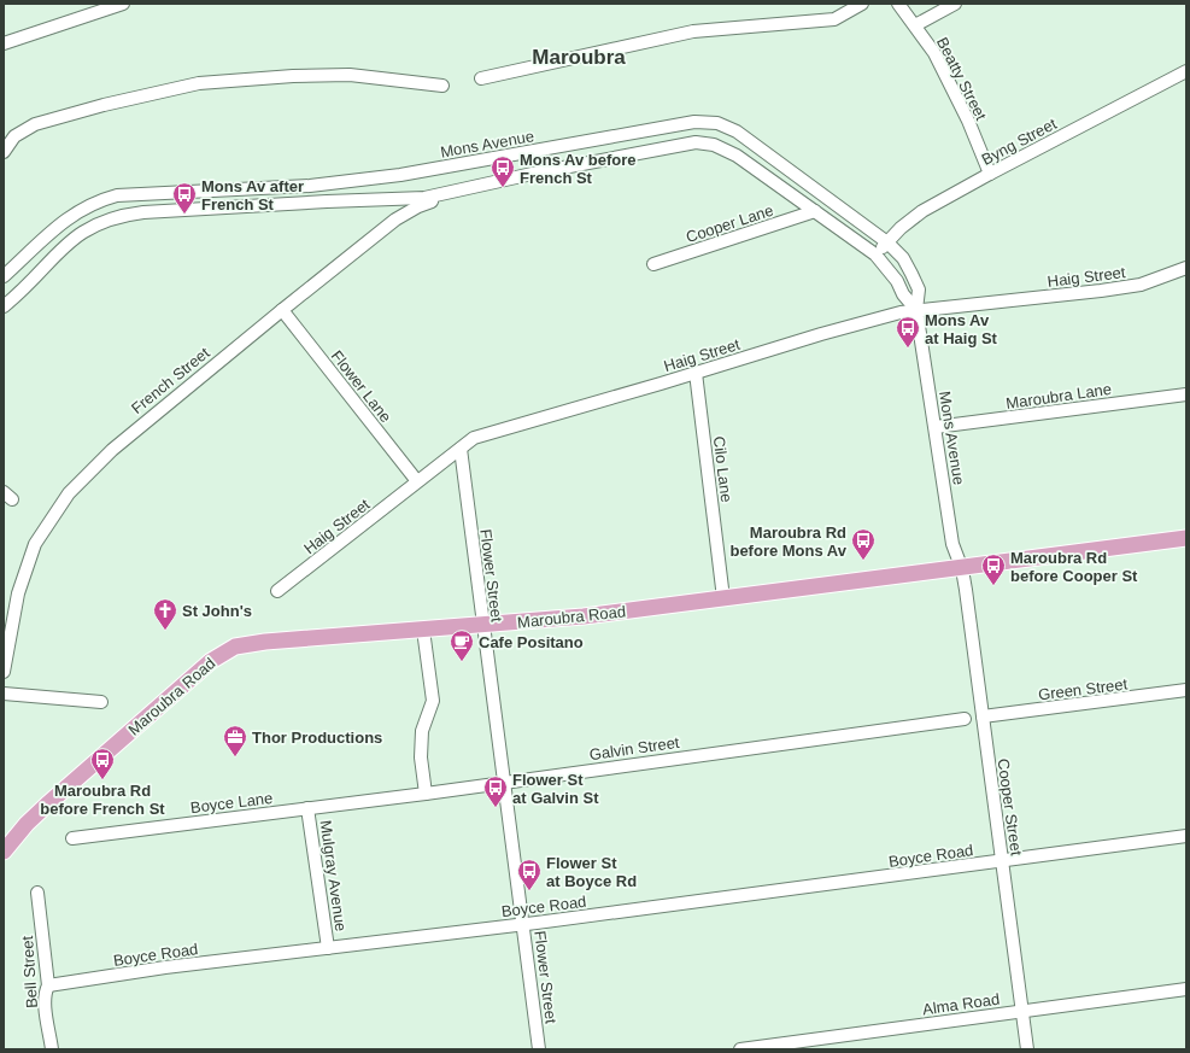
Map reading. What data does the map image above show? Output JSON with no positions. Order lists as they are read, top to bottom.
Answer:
{
  "streets": {
    "main road": ["Maroubra Road"],
    "street": [
      "Beatty Street",
      "Byng Street",
      "Mons Avenue",
      "Cooper Lane",
      "Haig Street",
      "French Street",
      "Flower Lane",
      "Maroubra Lane",
      "Cilo Lane",
      "Flower Street",
      "Green Street",
      "Galvin Street",
      "Boyce Lane",
      "Cooper Street",
      "Boyce Road",
      "Mulgray Avenue",
      "Bell Street",
      "Alma Road"
    ]
  },
  "crossings": [
    ["Beatty Street", "Byng Street"],
    ["Byng Street", "Mons Avenue"],
    ["Mons Avenue", "Cooper Lane"],
    ["Mons Avenue", "Haig Street"],
    ["Mons Avenue", "French Street"],
    ["Mons Avenue", "Maroubra Lane"],
    ["Mons Avenue", "Maroubra Road"],
    ["Mons Avenue", "Cooper Street"],
    ["Haig Street", "Flower Lane"],
    ["Haig Street", "Cilo Lane"],
    ["Haig Street", "Flower Street"],
    ["French Street", "Flower Lane"],
    ["Cilo Lane", "Maroubra Road"],
    ["Flower Street", "Maroubra Road"],
    ["Flower Street", "Galvin Street"],
    ["Flower Street", "Boyce Road"],
    ["Maroubra Road", "Cooper Street"],
    ["Green Street", "Cooper Street"],
    ["Galvin Street", "Boyce Lane"],
    ["Galvin Street", "Mulgray Avenue"],
    ["Boyce Lane", "Mulgray Avenue"],
    ["Cooper Street", "Boyce Road"],
    ["Cooper Street", "Alma Road"],
    ["Boyce Road", "Mulgray Avenue"],
    ["Boyce Road", "Bell Street"]
  ],
  "districts": ["Maroubra"],
  "places": {
    "bus stop": [
      "Mons Av before French St",
      "Mons Av after French St",
      "Mons Av at Haig St",
      "Maroubra Rd before Mons Av",
      "Maroubra Rd before Cooper St",
      "Maroubra Rd before French St",
      "Flower St at Galvin St",
      "Flower St at Boyce Rd"
    ],
    "church": ["St John's"],
    "cafe": ["Cafe Positano"],
    "office": ["Thor Productions"]
  }
}
